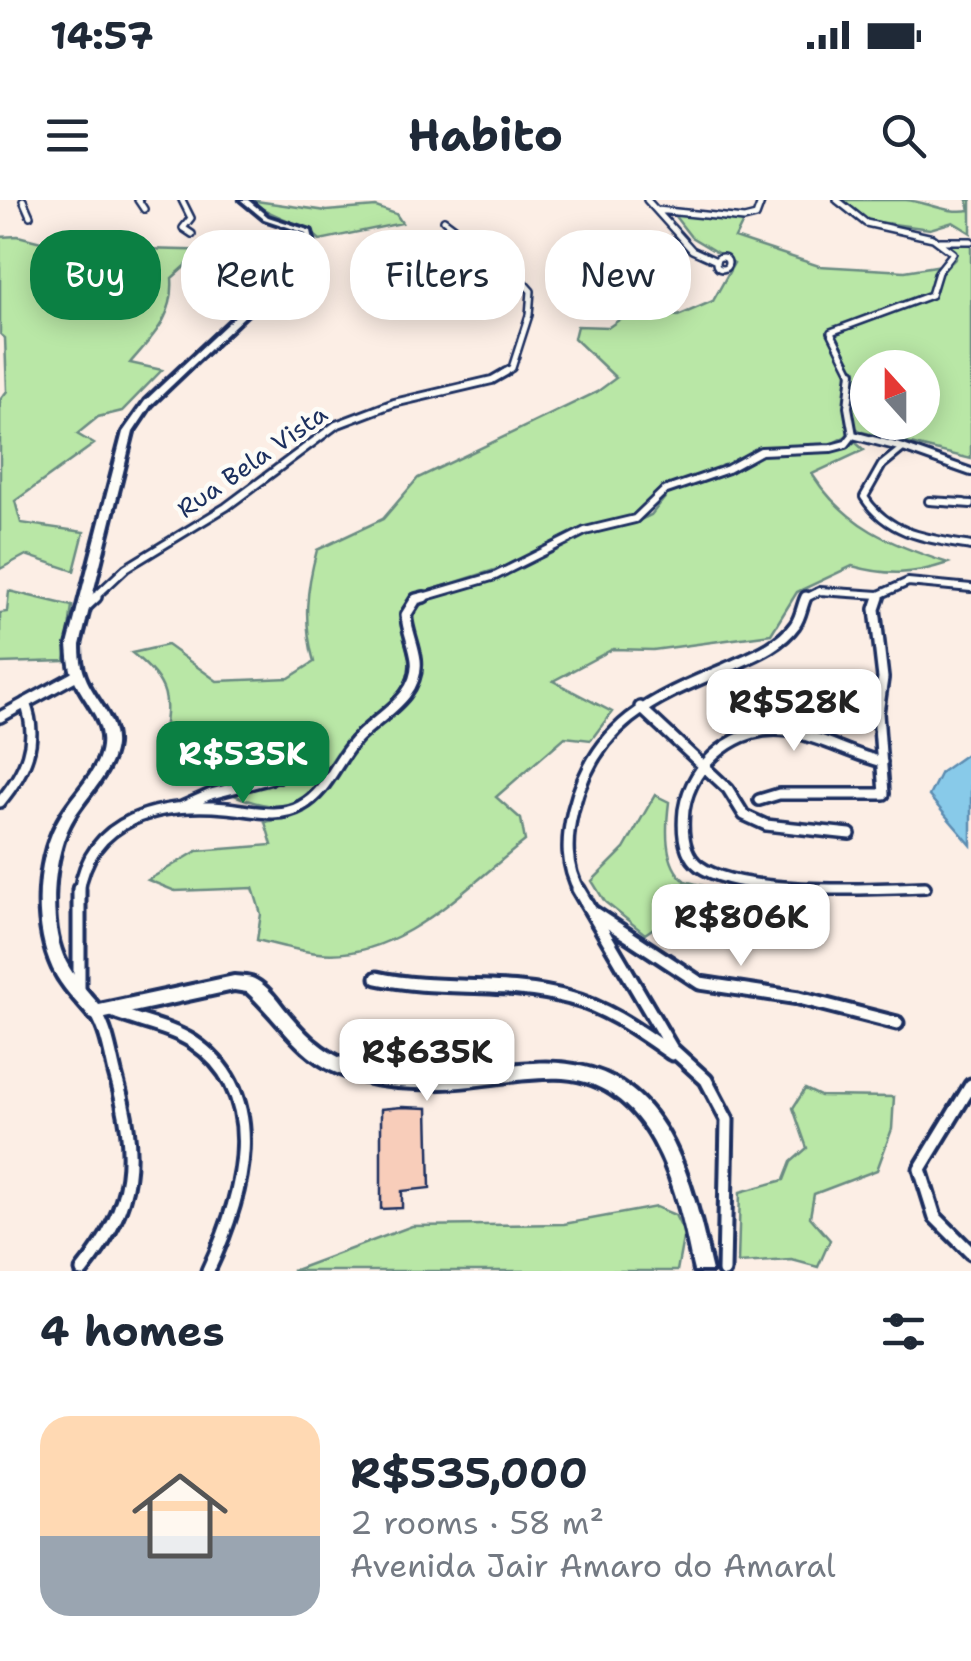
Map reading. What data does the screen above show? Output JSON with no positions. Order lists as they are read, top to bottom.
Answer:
{
  "streets": {
    "street": ["Rua Bela Vista"]
  },
  "north": "top",
  "page": {
    "status": "14:57",
    "header": "Habito",
    "chip": [
      "Buy",
      "Rent",
      "Filters",
      "New"
    ],
    "price": [
      "R$528K",
      "R$535K",
      "R$806K",
      "R$635K"
    ],
    "heading": "4 homes",
    "list": [
      {
        "name": "R$535,000",
        "note": "2 rooms · 58 m² · Avenida Jair Amaro do Amaral"
      }
    ]
  }
}
